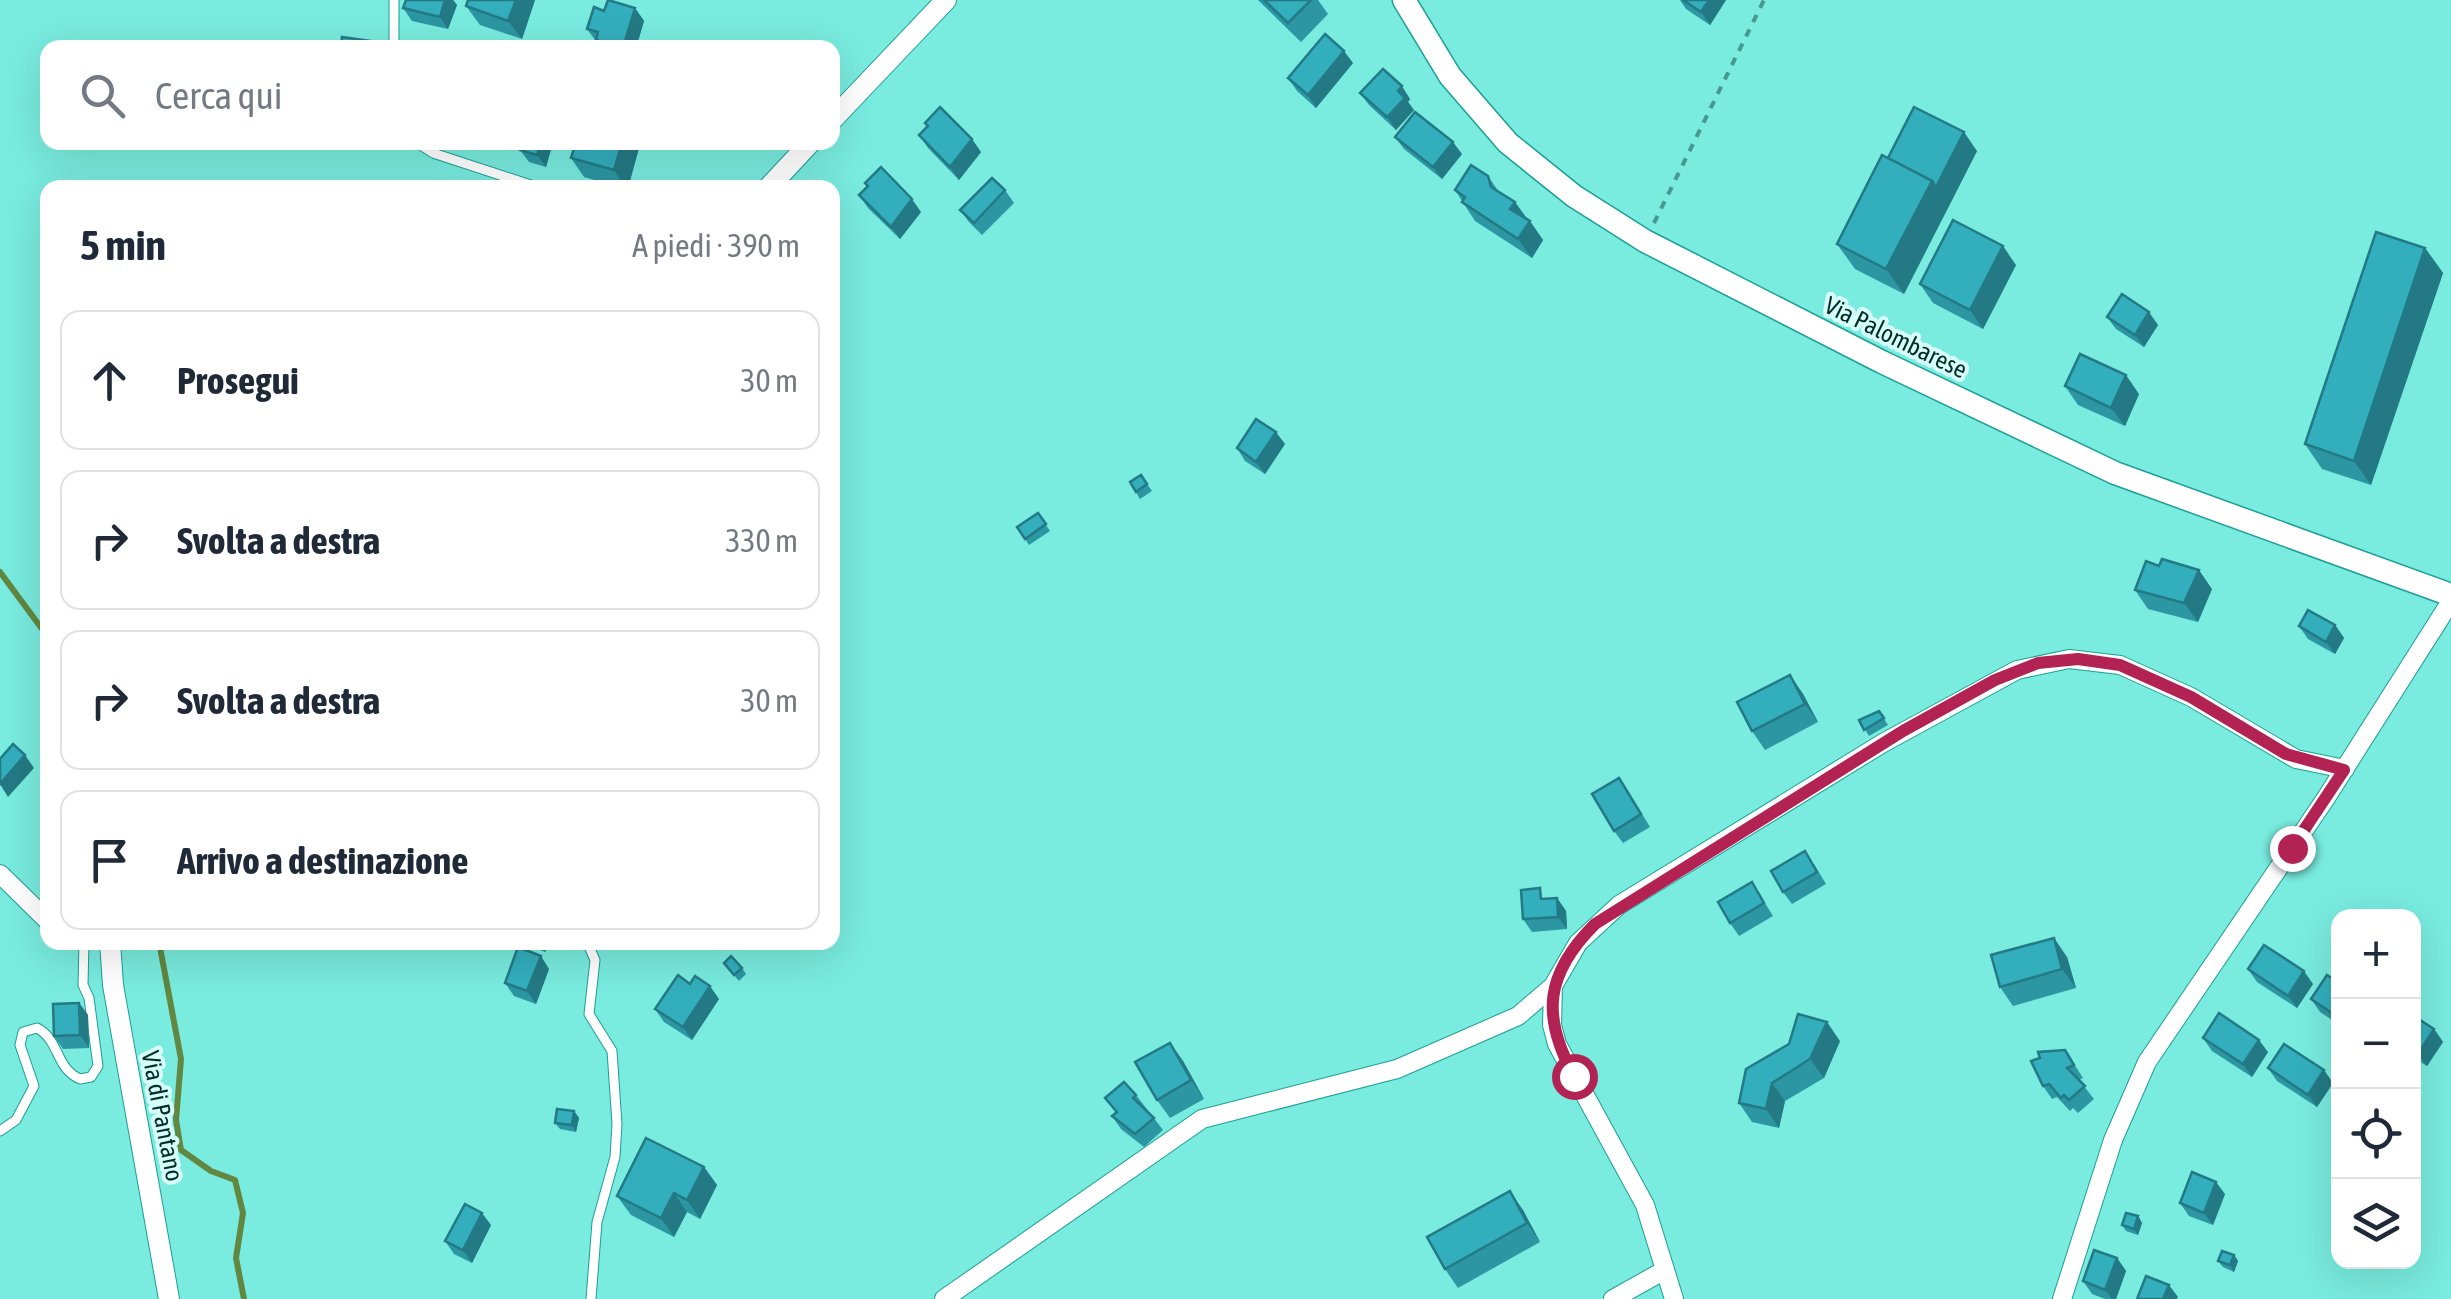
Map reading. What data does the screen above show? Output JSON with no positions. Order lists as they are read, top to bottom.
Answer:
{
  "streets": {
    "main road": ["Via Palombarese"],
    "street": ["Via di Pantano"]
  },
  "page": {
    "search": "Cerca qui",
    "heading": ["5 min", "A piedi · 390 m"],
    "list": [
      ["Prosegui", "30 m"],
      ["Svolta a destra", "330 m"],
      ["Svolta a destra", "30 m"],
      "Arrivo a destinazione"
    ],
    "map_buttons": ["+", "−"]
  }
}
